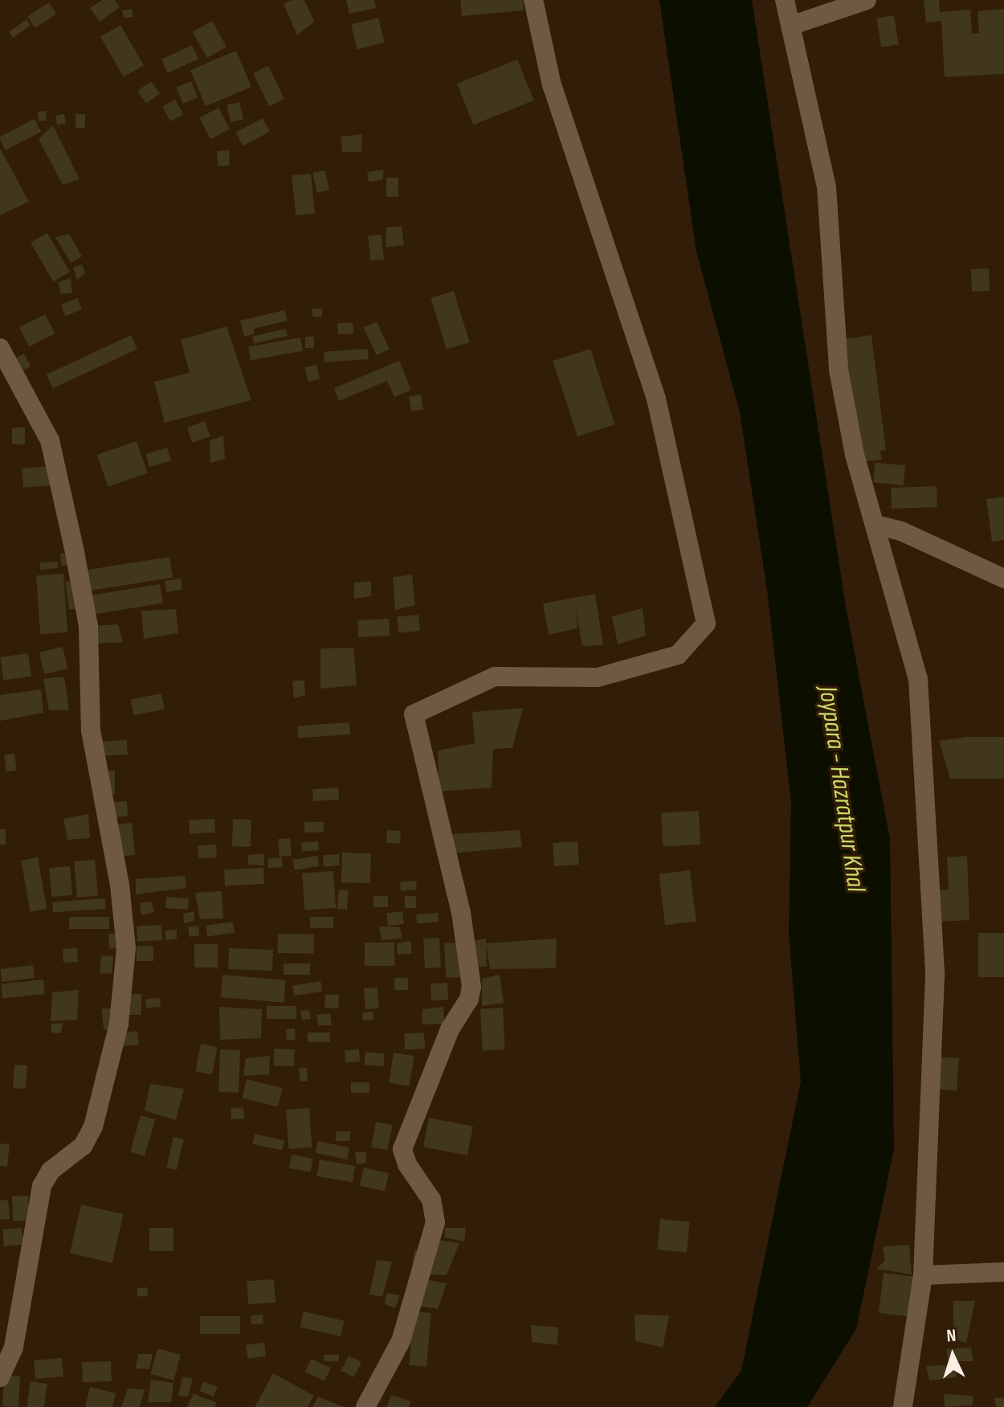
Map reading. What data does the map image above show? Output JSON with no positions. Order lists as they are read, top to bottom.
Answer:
{
  "water": ["Joypara - Hazratpur Khal"],
  "north": "top"
}
